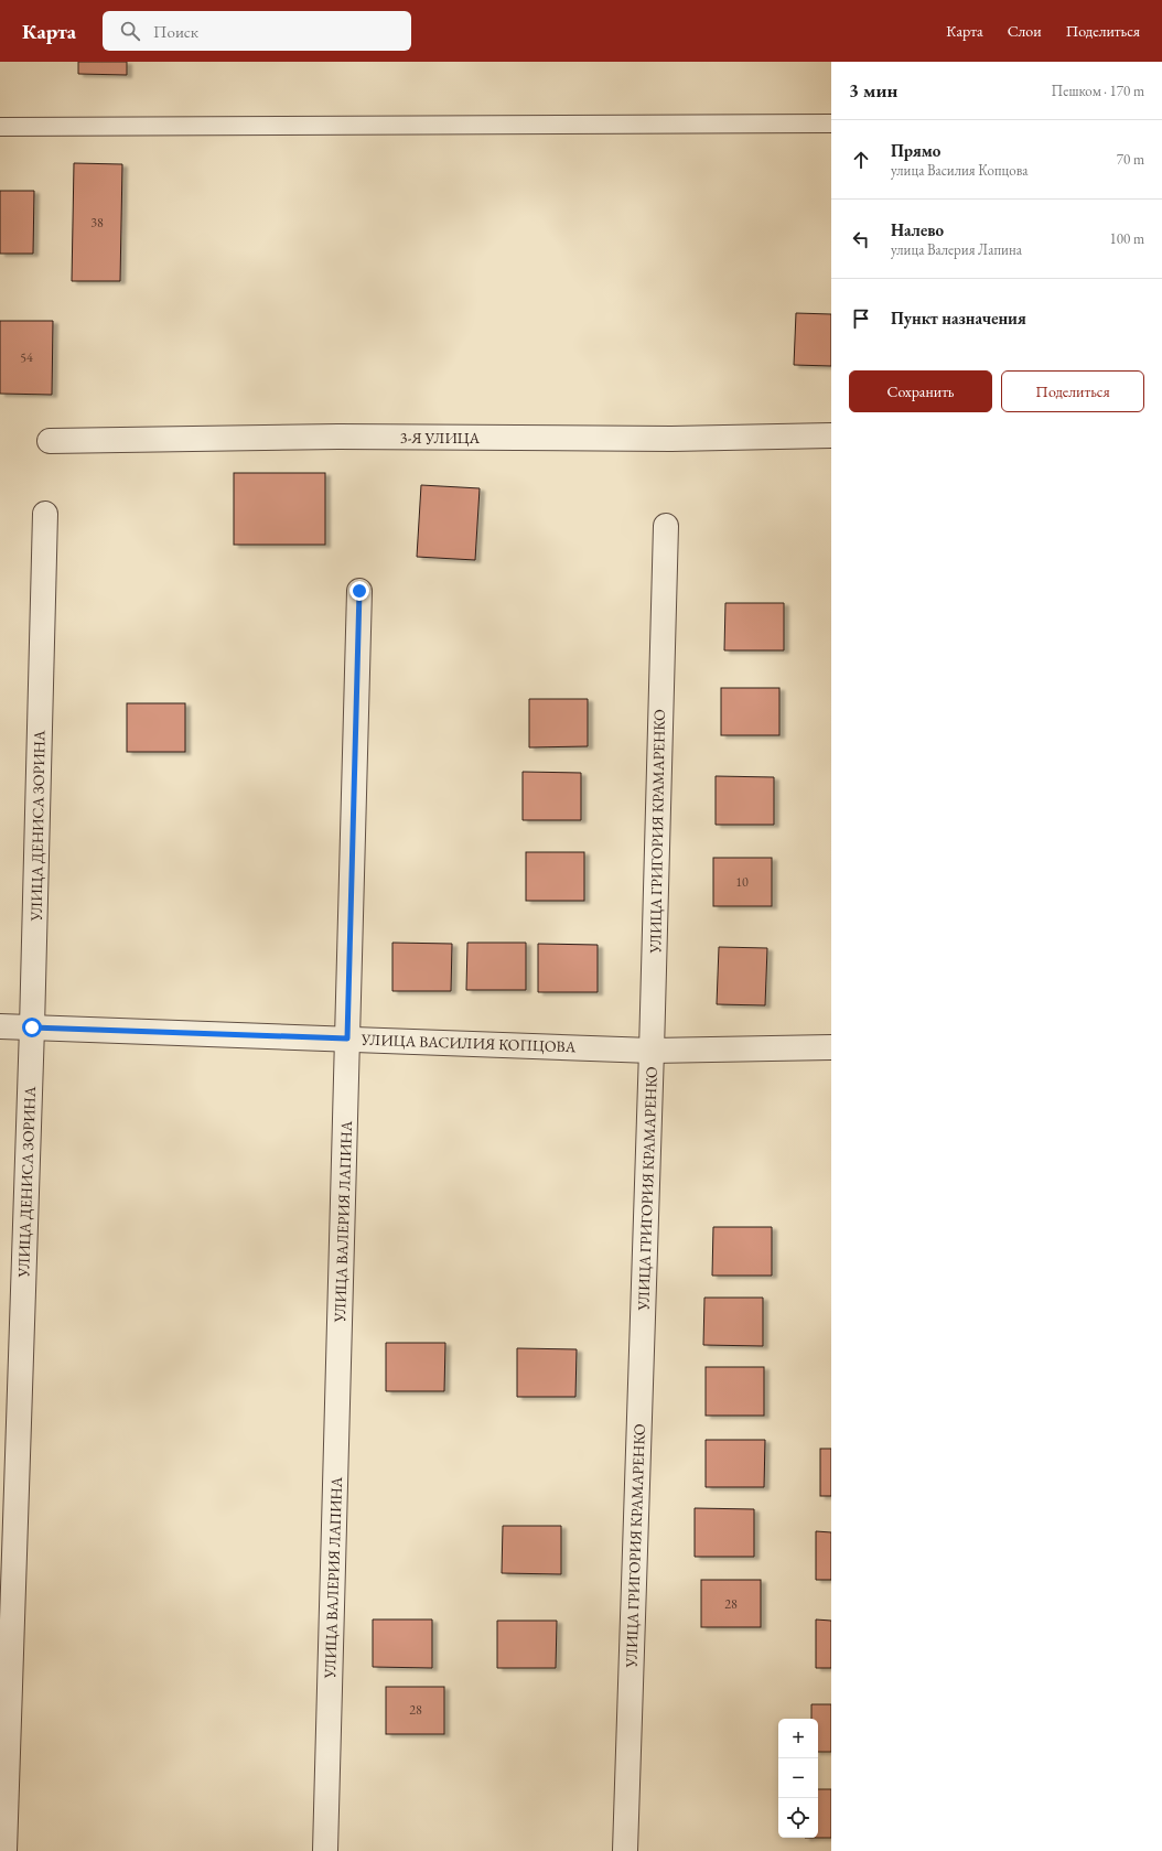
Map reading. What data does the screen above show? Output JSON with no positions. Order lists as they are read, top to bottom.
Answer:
{
  "streets": {
    "street": [
      "3-Я УЛИЦА",
      "УЛИЦА ДЕНИСА ЗОРИНА",
      "УЛИЦА ГРИГОРИЯ КРАМАРЕНКО",
      "УЛИЦА ВАСИЛИЯ КОПЦОВА",
      "УЛИЦА ВАЛЕРИЯ ЛАПИНА"
    ]
  },
  "crossings": [
    ["УЛИЦА ДЕНИСА ЗОРИНА", "УЛИЦА ВАСИЛИЯ КОПЦОВА"],
    ["УЛИЦА ГРИГОРИЯ КРАМАРЕНКО", "УЛИЦА ВАСИЛИЯ КОПЦОВА"],
    ["УЛИЦА ВАСИЛИЯ КОПЦОВА", "УЛИЦА ВАЛЕРИЯ ЛАПИНА"]
  ],
  "house_numbers": [
    "38",
    "54",
    "10",
    "28",
    "28"
  ],
  "page": {
    "header": "Карта",
    "search": "Поиск",
    "nav": ["Карта", "Слои", "Поделиться"],
    "heading": ["3 мин", "Пешком · 170 m"],
    "list": [
      ["Прямо", "улица Василия Копцова", "70 m"],
      ["Налево", "улица Валерия Лапина", "100 m"],
      "Пункт назначения"
    ],
    "buttons": ["Сохранить", "Поделиться"],
    "map_buttons": ["+", "−"]
  }
}
